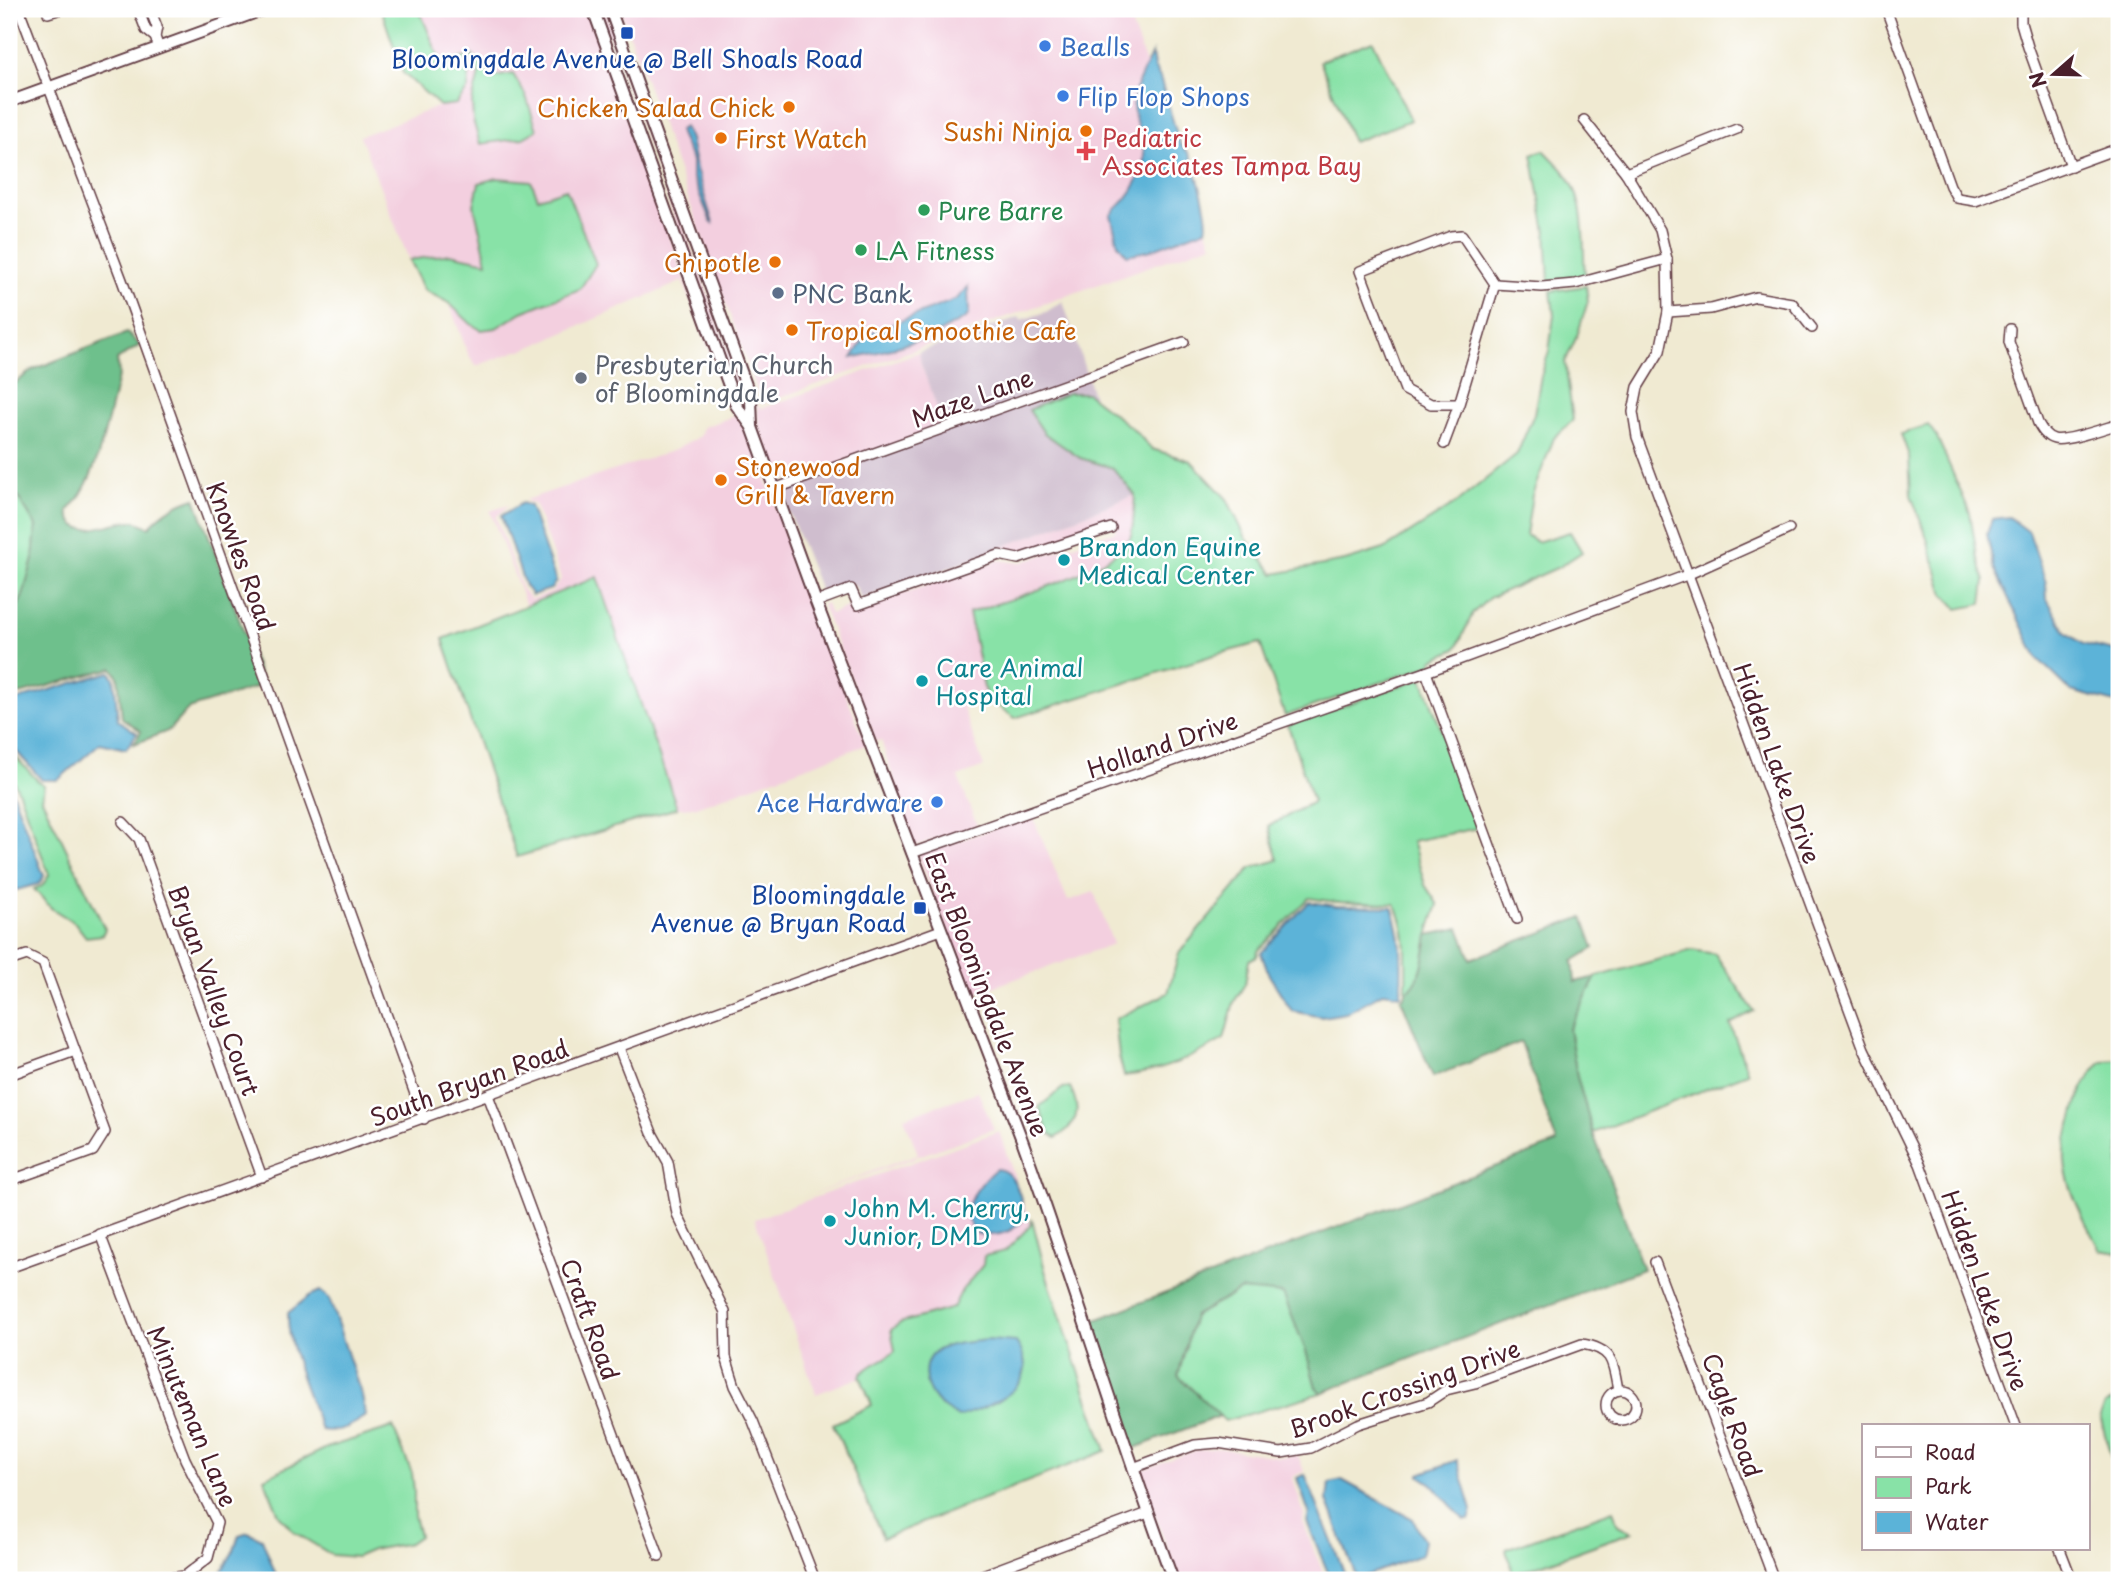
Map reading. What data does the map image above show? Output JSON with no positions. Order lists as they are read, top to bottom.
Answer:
{
  "streets": {
    "main road": ["East Bloomingdale Avenue"],
    "street": [
      "Maze Lane",
      "Knowles Road",
      "Holland Drive",
      "Hidden Lake Drive",
      "Bryan Valley Court",
      "South Bryan Road",
      "Craft Road",
      "Brook Crossing Drive",
      "Cagle Road",
      "Minuteman Lane"
    ]
  },
  "crossings": [
    ["Maze Lane", "East Bloomingdale Avenue"],
    ["Knowles Road", "South Bryan Road"],
    ["Holland Drive", "Hidden Lake Drive"],
    ["Holland Drive", "East Bloomingdale Avenue"],
    ["Bryan Valley Court", "South Bryan Road"],
    ["East Bloomingdale Avenue", "South Bryan Road"],
    ["East Bloomingdale Avenue", "Brook Crossing Drive"],
    ["South Bryan Road", "Craft Road"],
    ["South Bryan Road", "Minuteman Lane"]
  ],
  "places": {
    "transit": ["Bloomingdale Avenue @ Bell Shoals Road", "Bloomingdale Avenue @ Bryan Road"],
    "other": [
      "Bealls",
      "Flip Flop Shops",
      "Chicken Salad Chick",
      "Sushi Ninja",
      "First Watch",
      "Pure Barre",
      "LA Fitness",
      "Chipotle",
      "PNC Bank",
      "Tropical Smoothie Cafe",
      "Presbyterian Church of Bloomingdale",
      "Stonewood Grill & Tavern",
      "Brandon Equine Medical Center",
      "Care Animal Hospital",
      "Ace Hardware",
      "John M. Cherry, Junior, DMD"
    ],
    "health": ["Pediatric Associates Tampa Bay"]
  },
  "legend": ["Road", "Park", "Water"],
  "north": "left"
}
